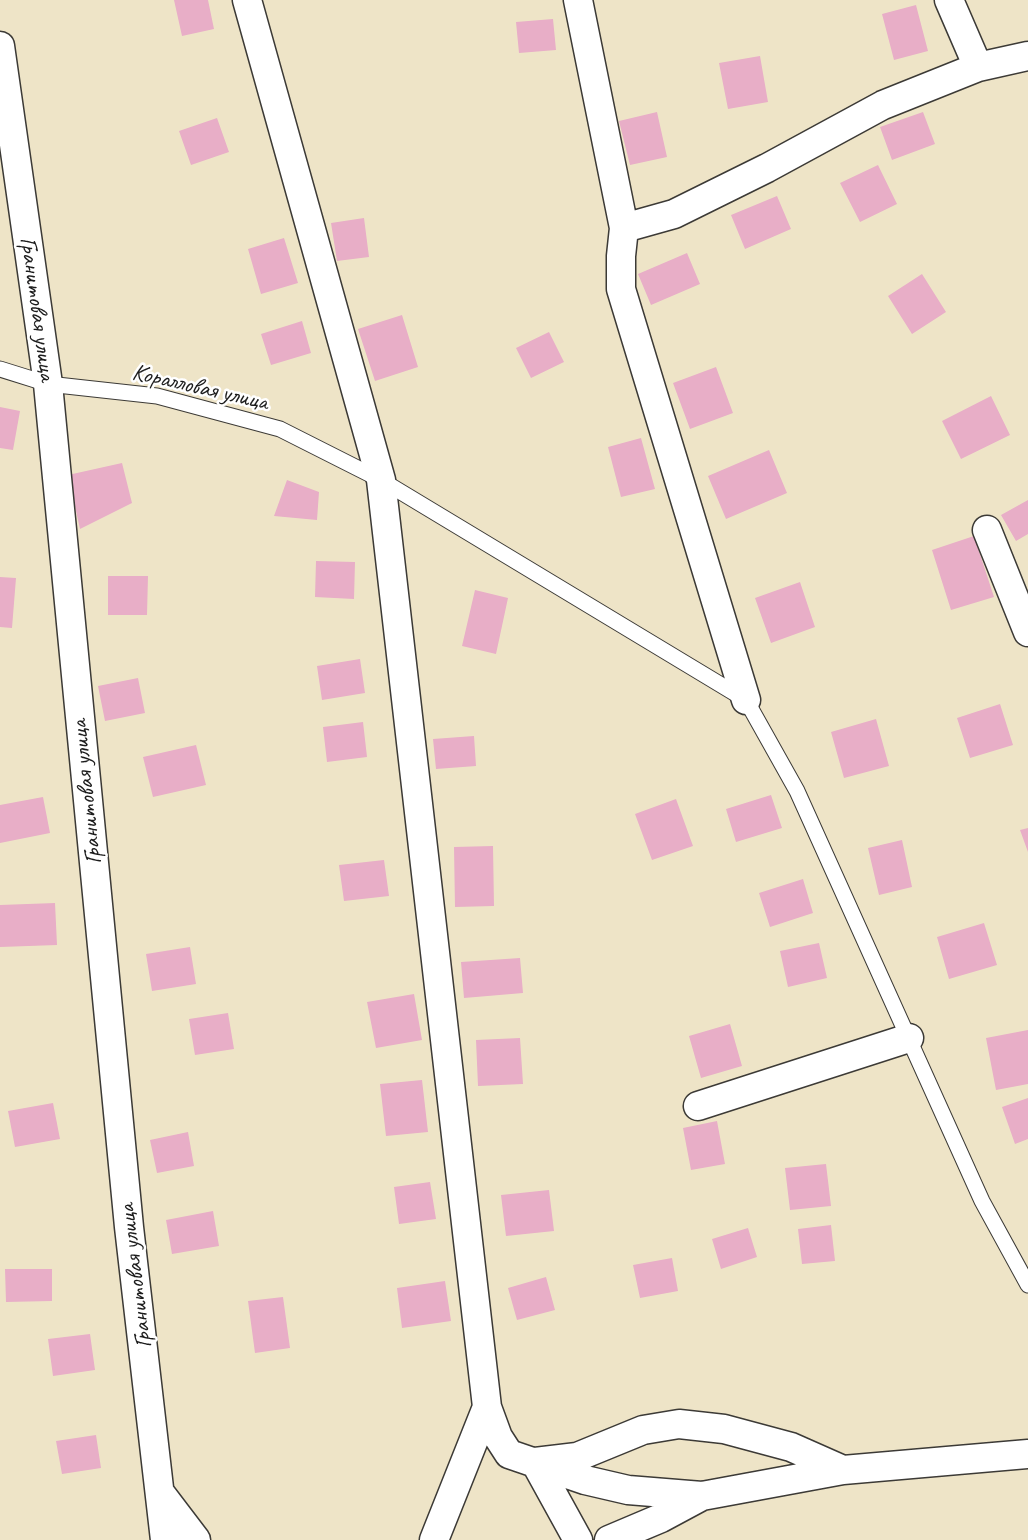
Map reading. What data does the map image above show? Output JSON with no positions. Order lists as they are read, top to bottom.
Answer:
{
  "streets": {
    "street": ["Гранитовая улица"],
    "lane": ["Коралловая улица"]
  },
  "crossings": [
    ["Гранитовая улица", "Коралловая улица"]
  ]
}
